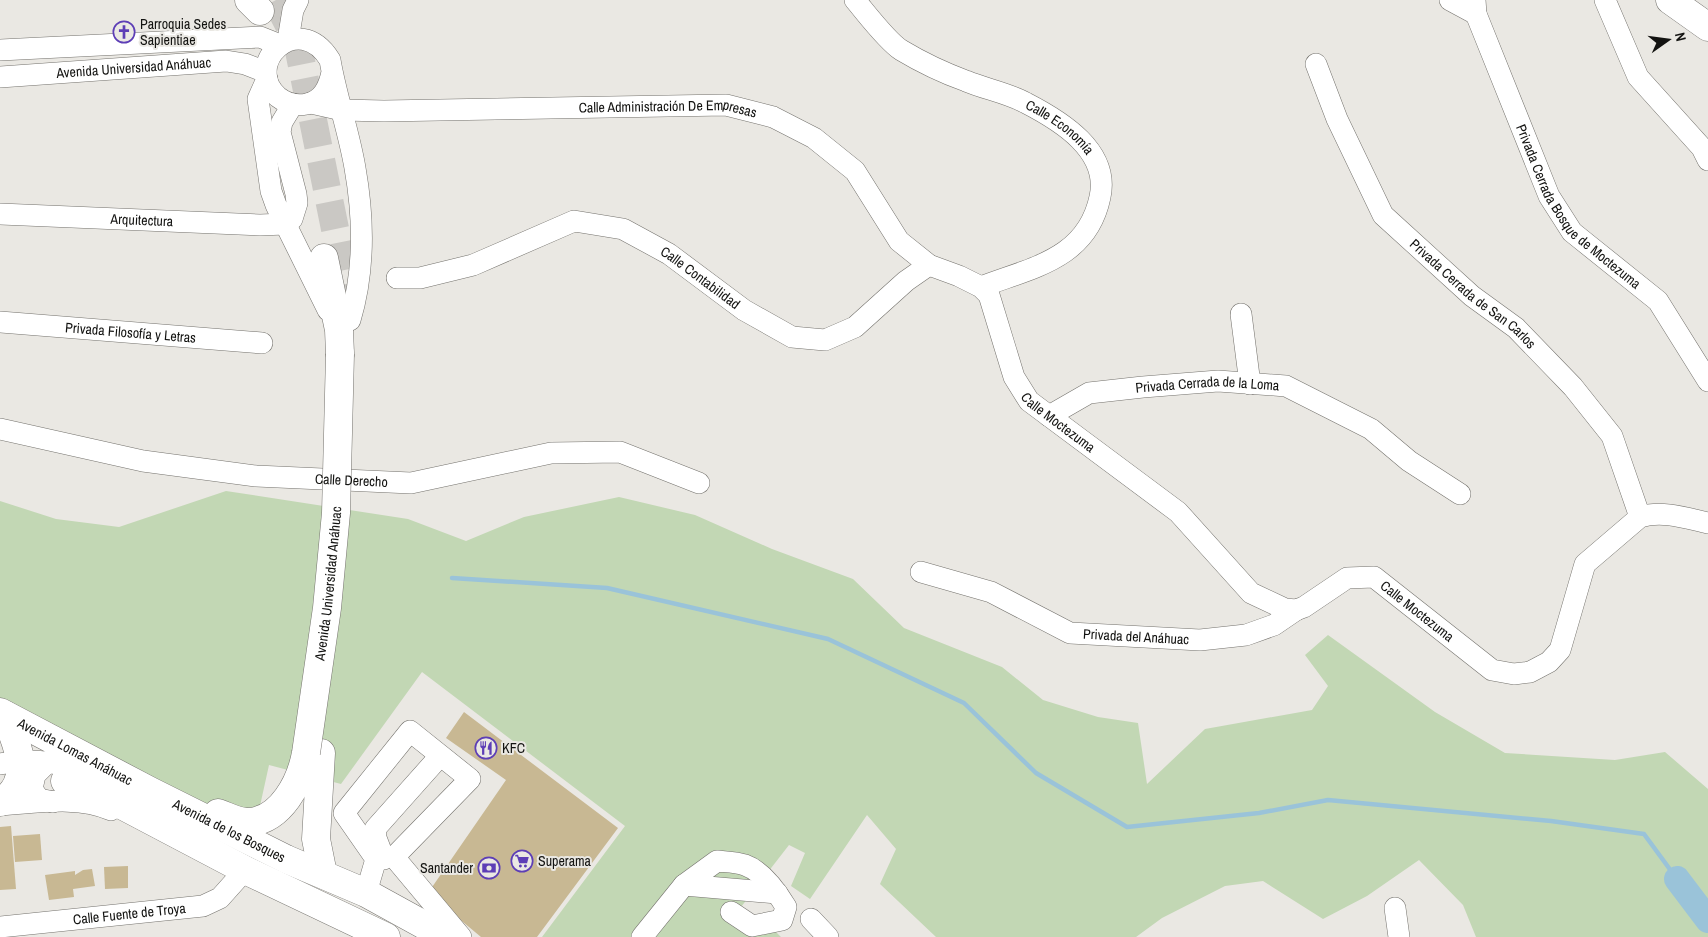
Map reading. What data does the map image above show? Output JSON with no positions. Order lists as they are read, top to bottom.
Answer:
{
  "streets": {
    "main road": ["Avenida Universidad Anáhuac", "Avenida Lomas Anáhuac", "Avenida de los Bosques"],
    "street": [
      "Calle Administración De Empresas",
      "Calle Economía",
      "Privada Cerrada Bosque de Moctezuma",
      "Arquitectura",
      "Calle Contabilidad",
      "Privada Cerrada de San Carlos",
      "Privada Filosofía y Letras",
      "Privada Cerrada de la Loma",
      "Calle Moctezuma",
      "Calle Derecho",
      "Privada del Anáhuac",
      "Calle Fuente de Troya"
    ]
  },
  "crossings": [
    ["Avenida Universidad Anáhuac", "Calle Administración De Empresas"],
    ["Avenida Universidad Anáhuac", "Avenida de los Bosques"],
    ["Calle Administración De Empresas", "Calle Contabilidad"],
    ["Calle Economía", "Calle Moctezuma"],
    ["Privada Cerrada de San Carlos", "Calle Moctezuma"],
    ["Privada Cerrada de la Loma", "Calle Moctezuma"],
    ["Calle Moctezuma", "Privada del Anáhuac"],
    ["Avenida Lomas Anáhuac", "Avenida de los Bosques"],
    ["Avenida de los Bosques", "Calle Fuente de Troya"]
  ],
  "places": {
    "church": ["Parroquia Sedes Sapientiae"],
    "restaurant": ["KFC"],
    "supermarket": ["Superama"],
    "bank": ["Santander"]
  },
  "north": "right"
}
